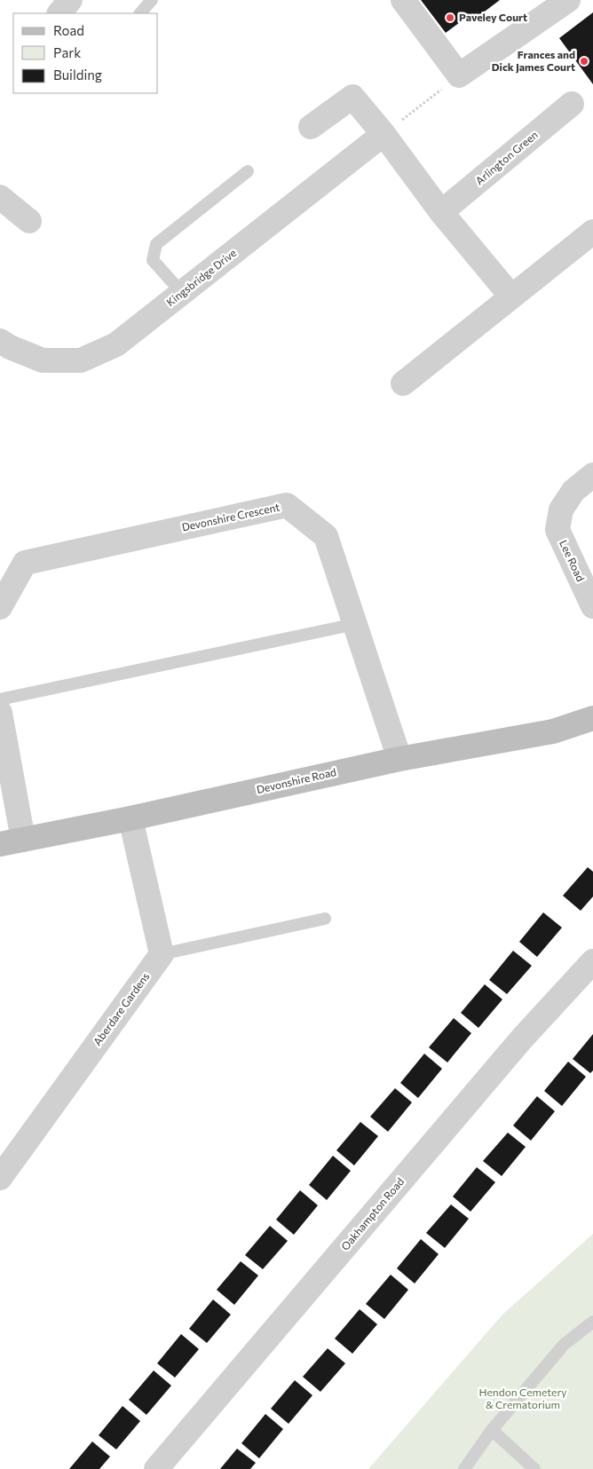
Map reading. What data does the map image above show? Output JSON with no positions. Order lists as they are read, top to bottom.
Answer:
{
  "streets": {
    "street": [
      "Arlington Green",
      "Kingsbridge Drive",
      "Devonshire Crescent",
      "Lee Road",
      "Devonshire Road",
      "Aberdare Gardens",
      "Oakhampton Road"
    ]
  },
  "crossings": [
    ["Devonshire Crescent", "Devonshire Road"]
  ],
  "parks": ["Hendon Cemetery & Crematorium"],
  "places": ["Paveley Court", "Frances and Dick James Court"],
  "legend": ["Road", "Park", "Building"]
}
